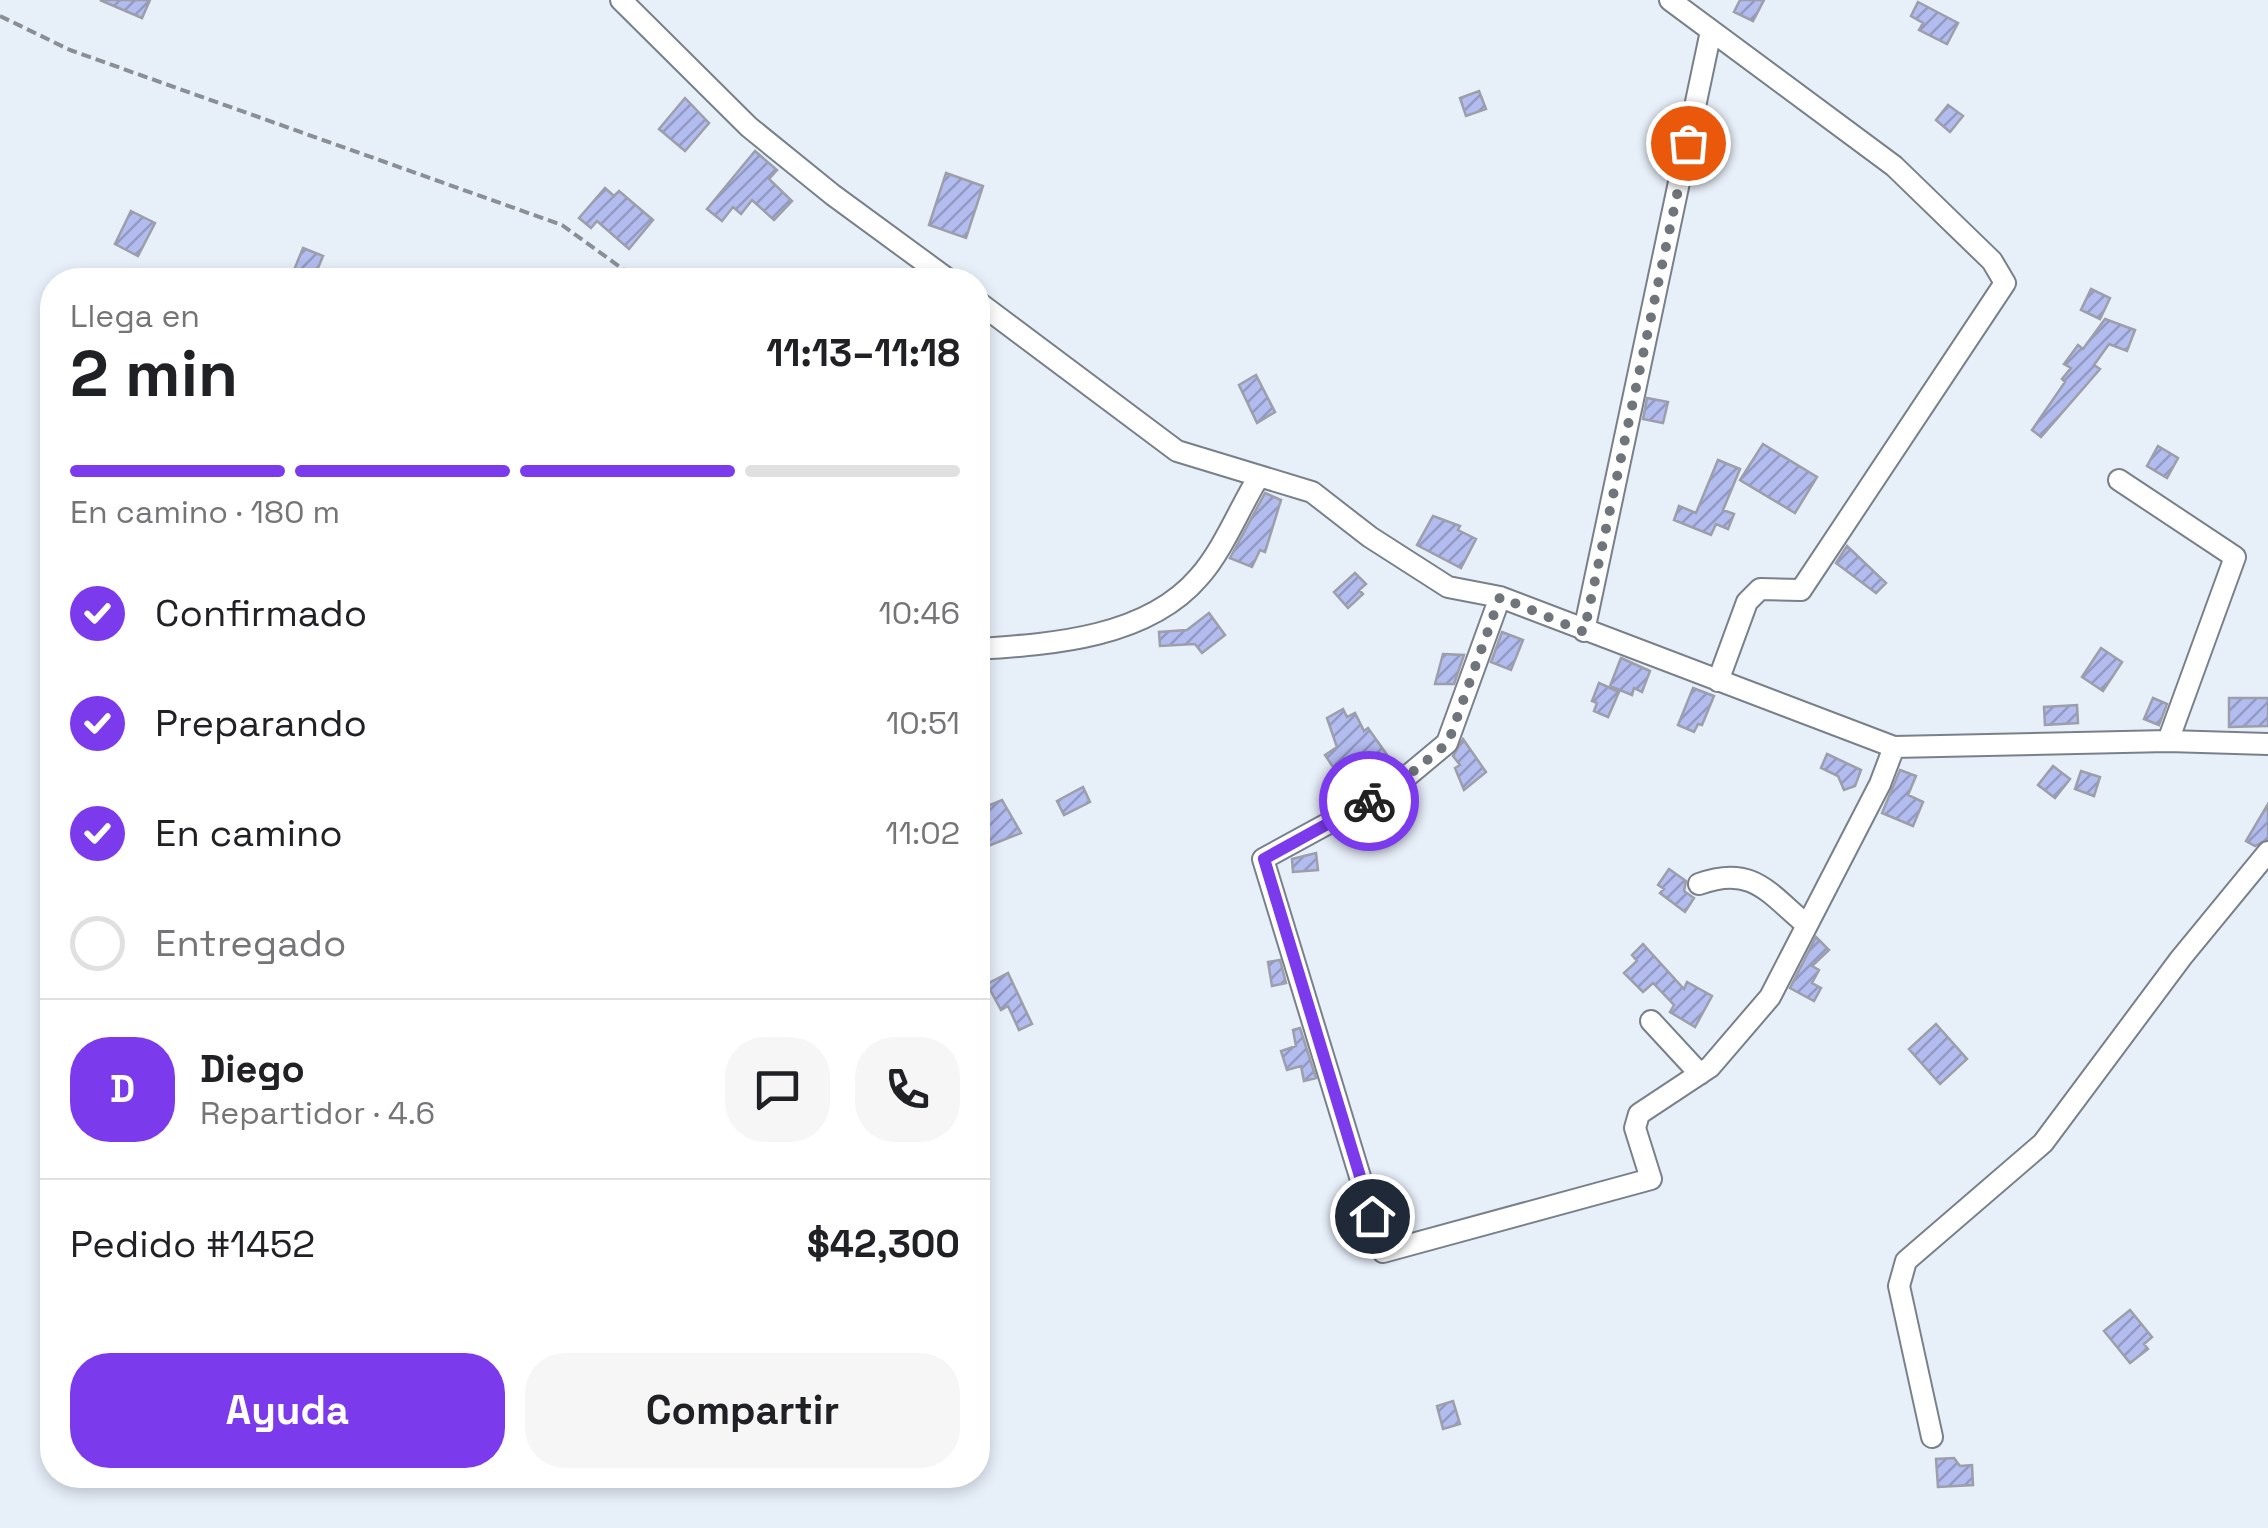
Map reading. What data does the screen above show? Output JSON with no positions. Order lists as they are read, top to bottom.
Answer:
{
  "page": {
    "heading": ["2 min", "Llega en", "11:13–11:18"],
    "panel": [
      "Diego",
      "Repartidor · 4.6",
      "Pedido #1452",
      "$42,300"
    ],
    "bar": "En camino · 180 m",
    "list": [
      ["Confirmado", "10:46"],
      ["Preparando", "10:51"],
      ["En camino", "11:02"],
      "Entregado"
    ],
    "round": "D",
    "buttons": ["Ayuda", "Compartir"]
  }
}
